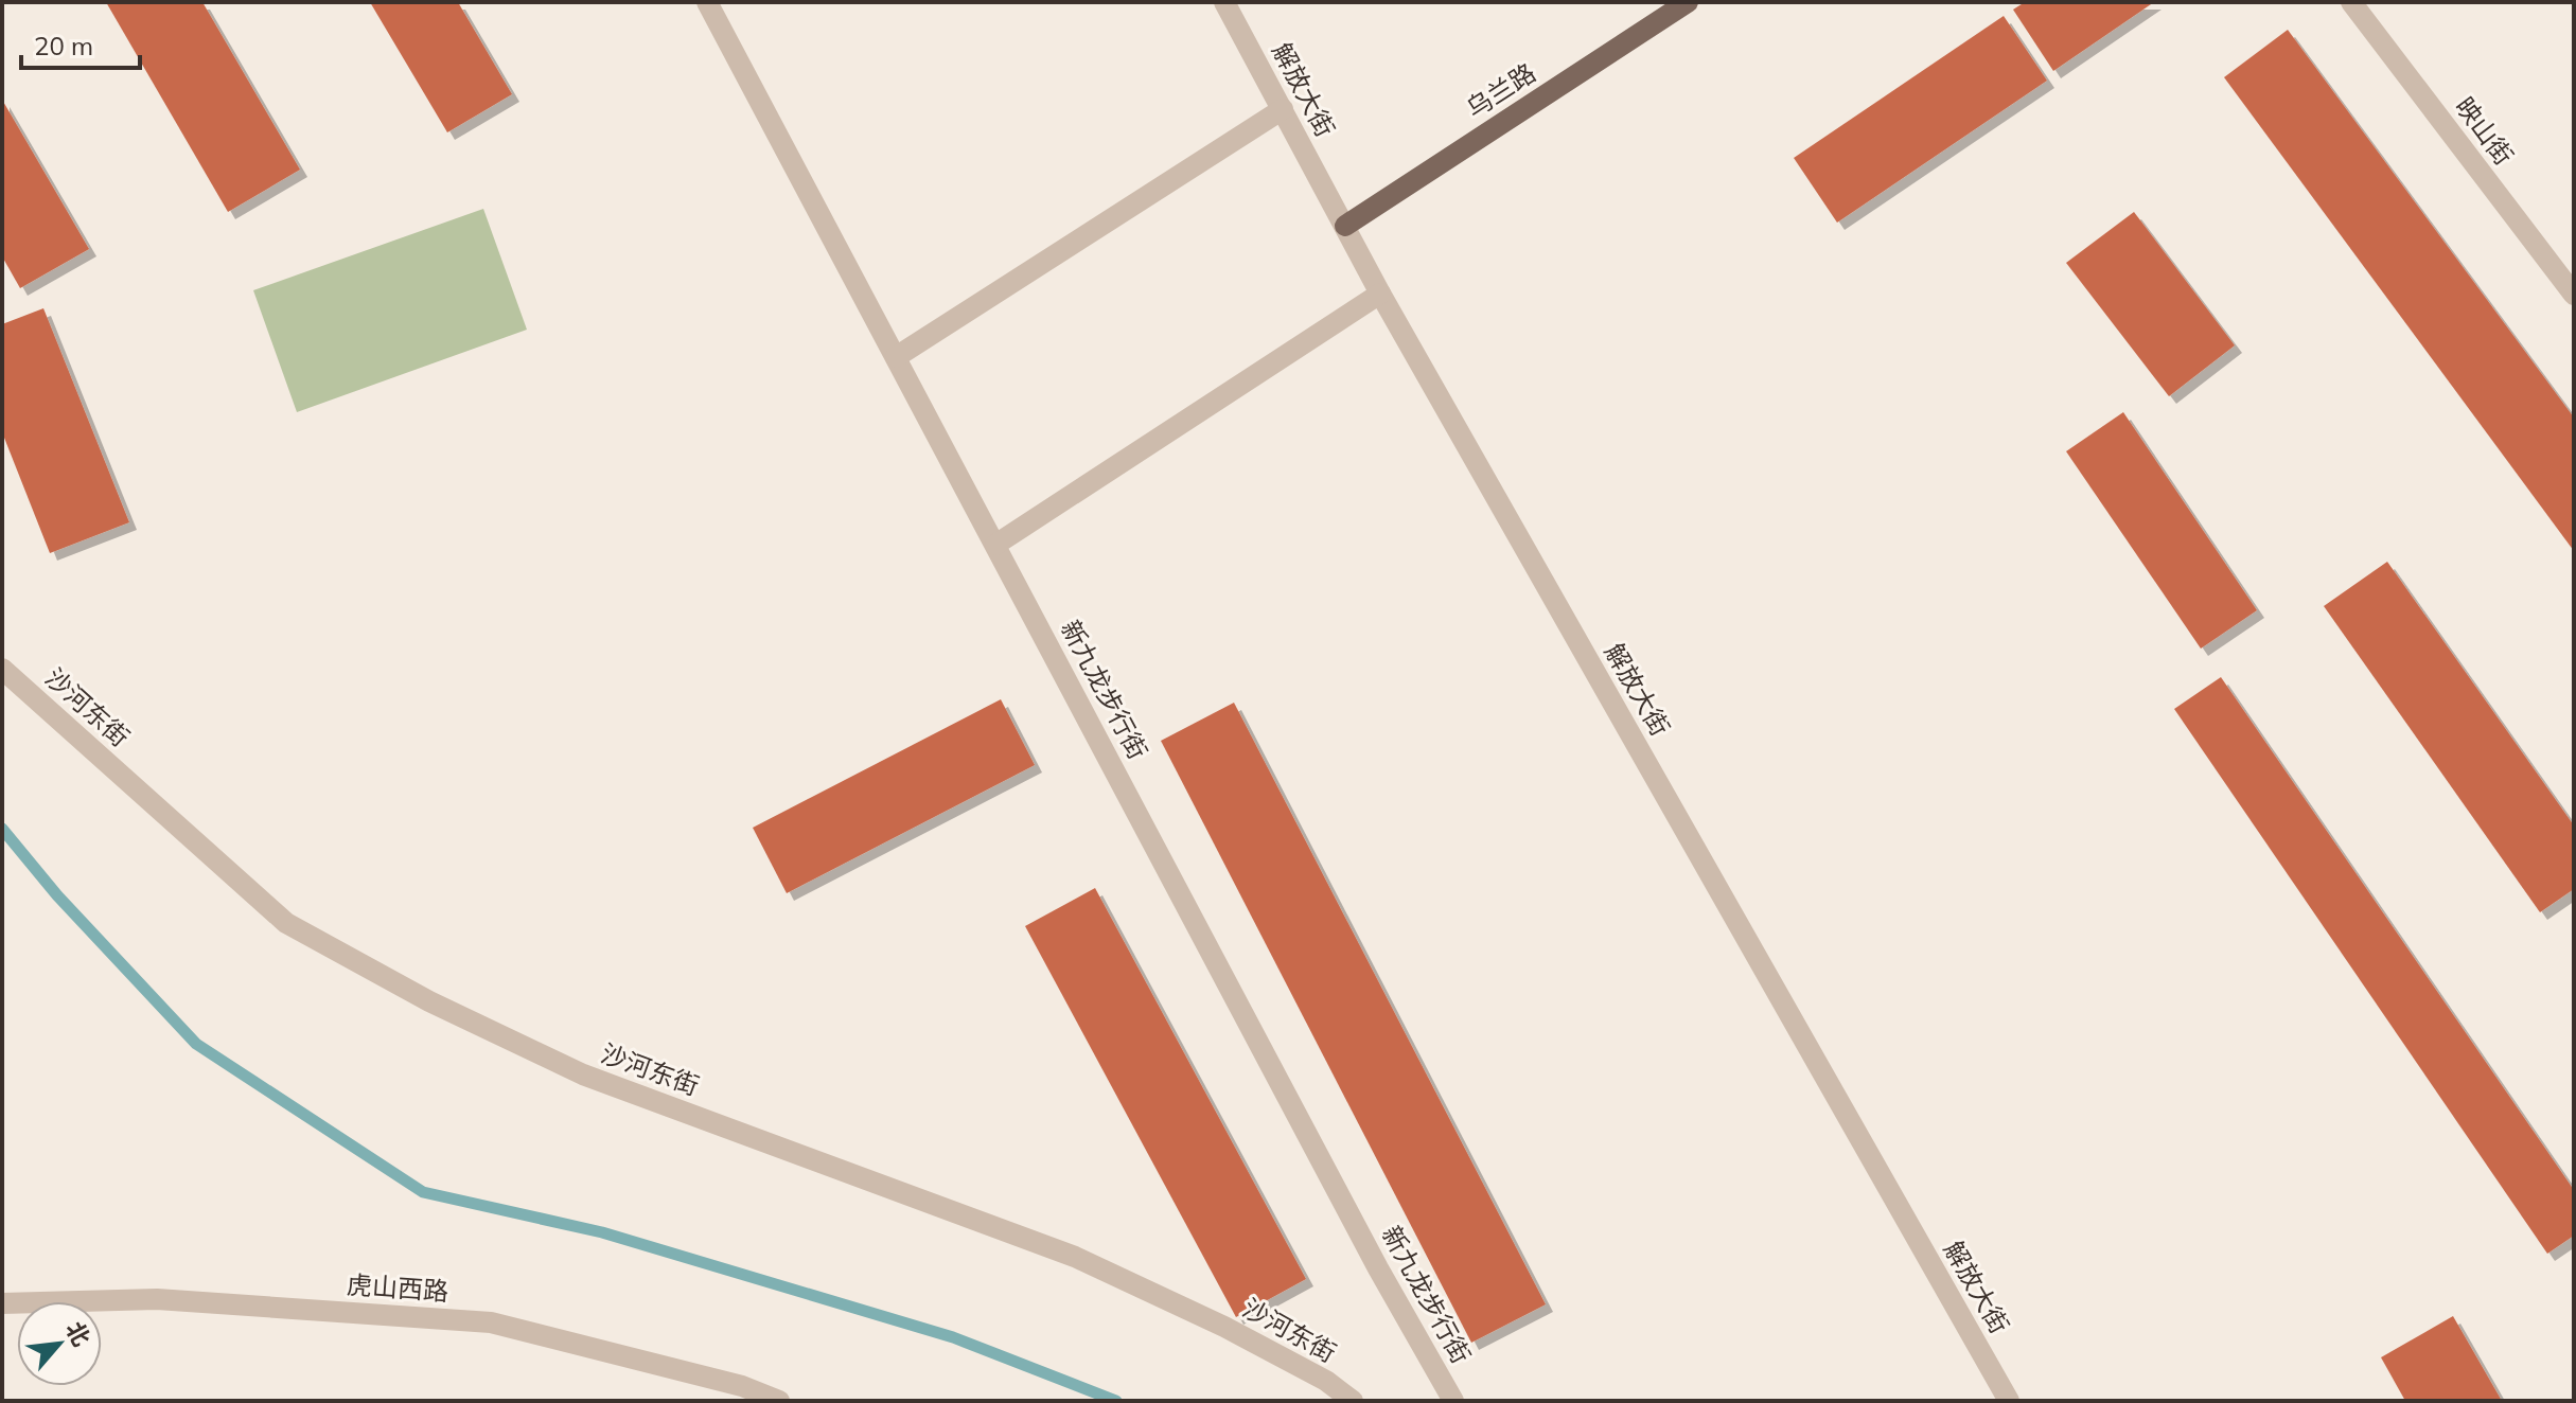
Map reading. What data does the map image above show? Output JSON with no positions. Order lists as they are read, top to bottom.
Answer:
{
  "streets": {
    "main road": ["乌兰路"],
    "street": [
      "解放大街",
      "映山街",
      "新九龙步行街",
      "沙河东街",
      "虎山西路"
    ]
  },
  "crossings": [
    ["解放大街", "乌兰路"]
  ],
  "scale_bar": "20 m",
  "north": "top right"
}
